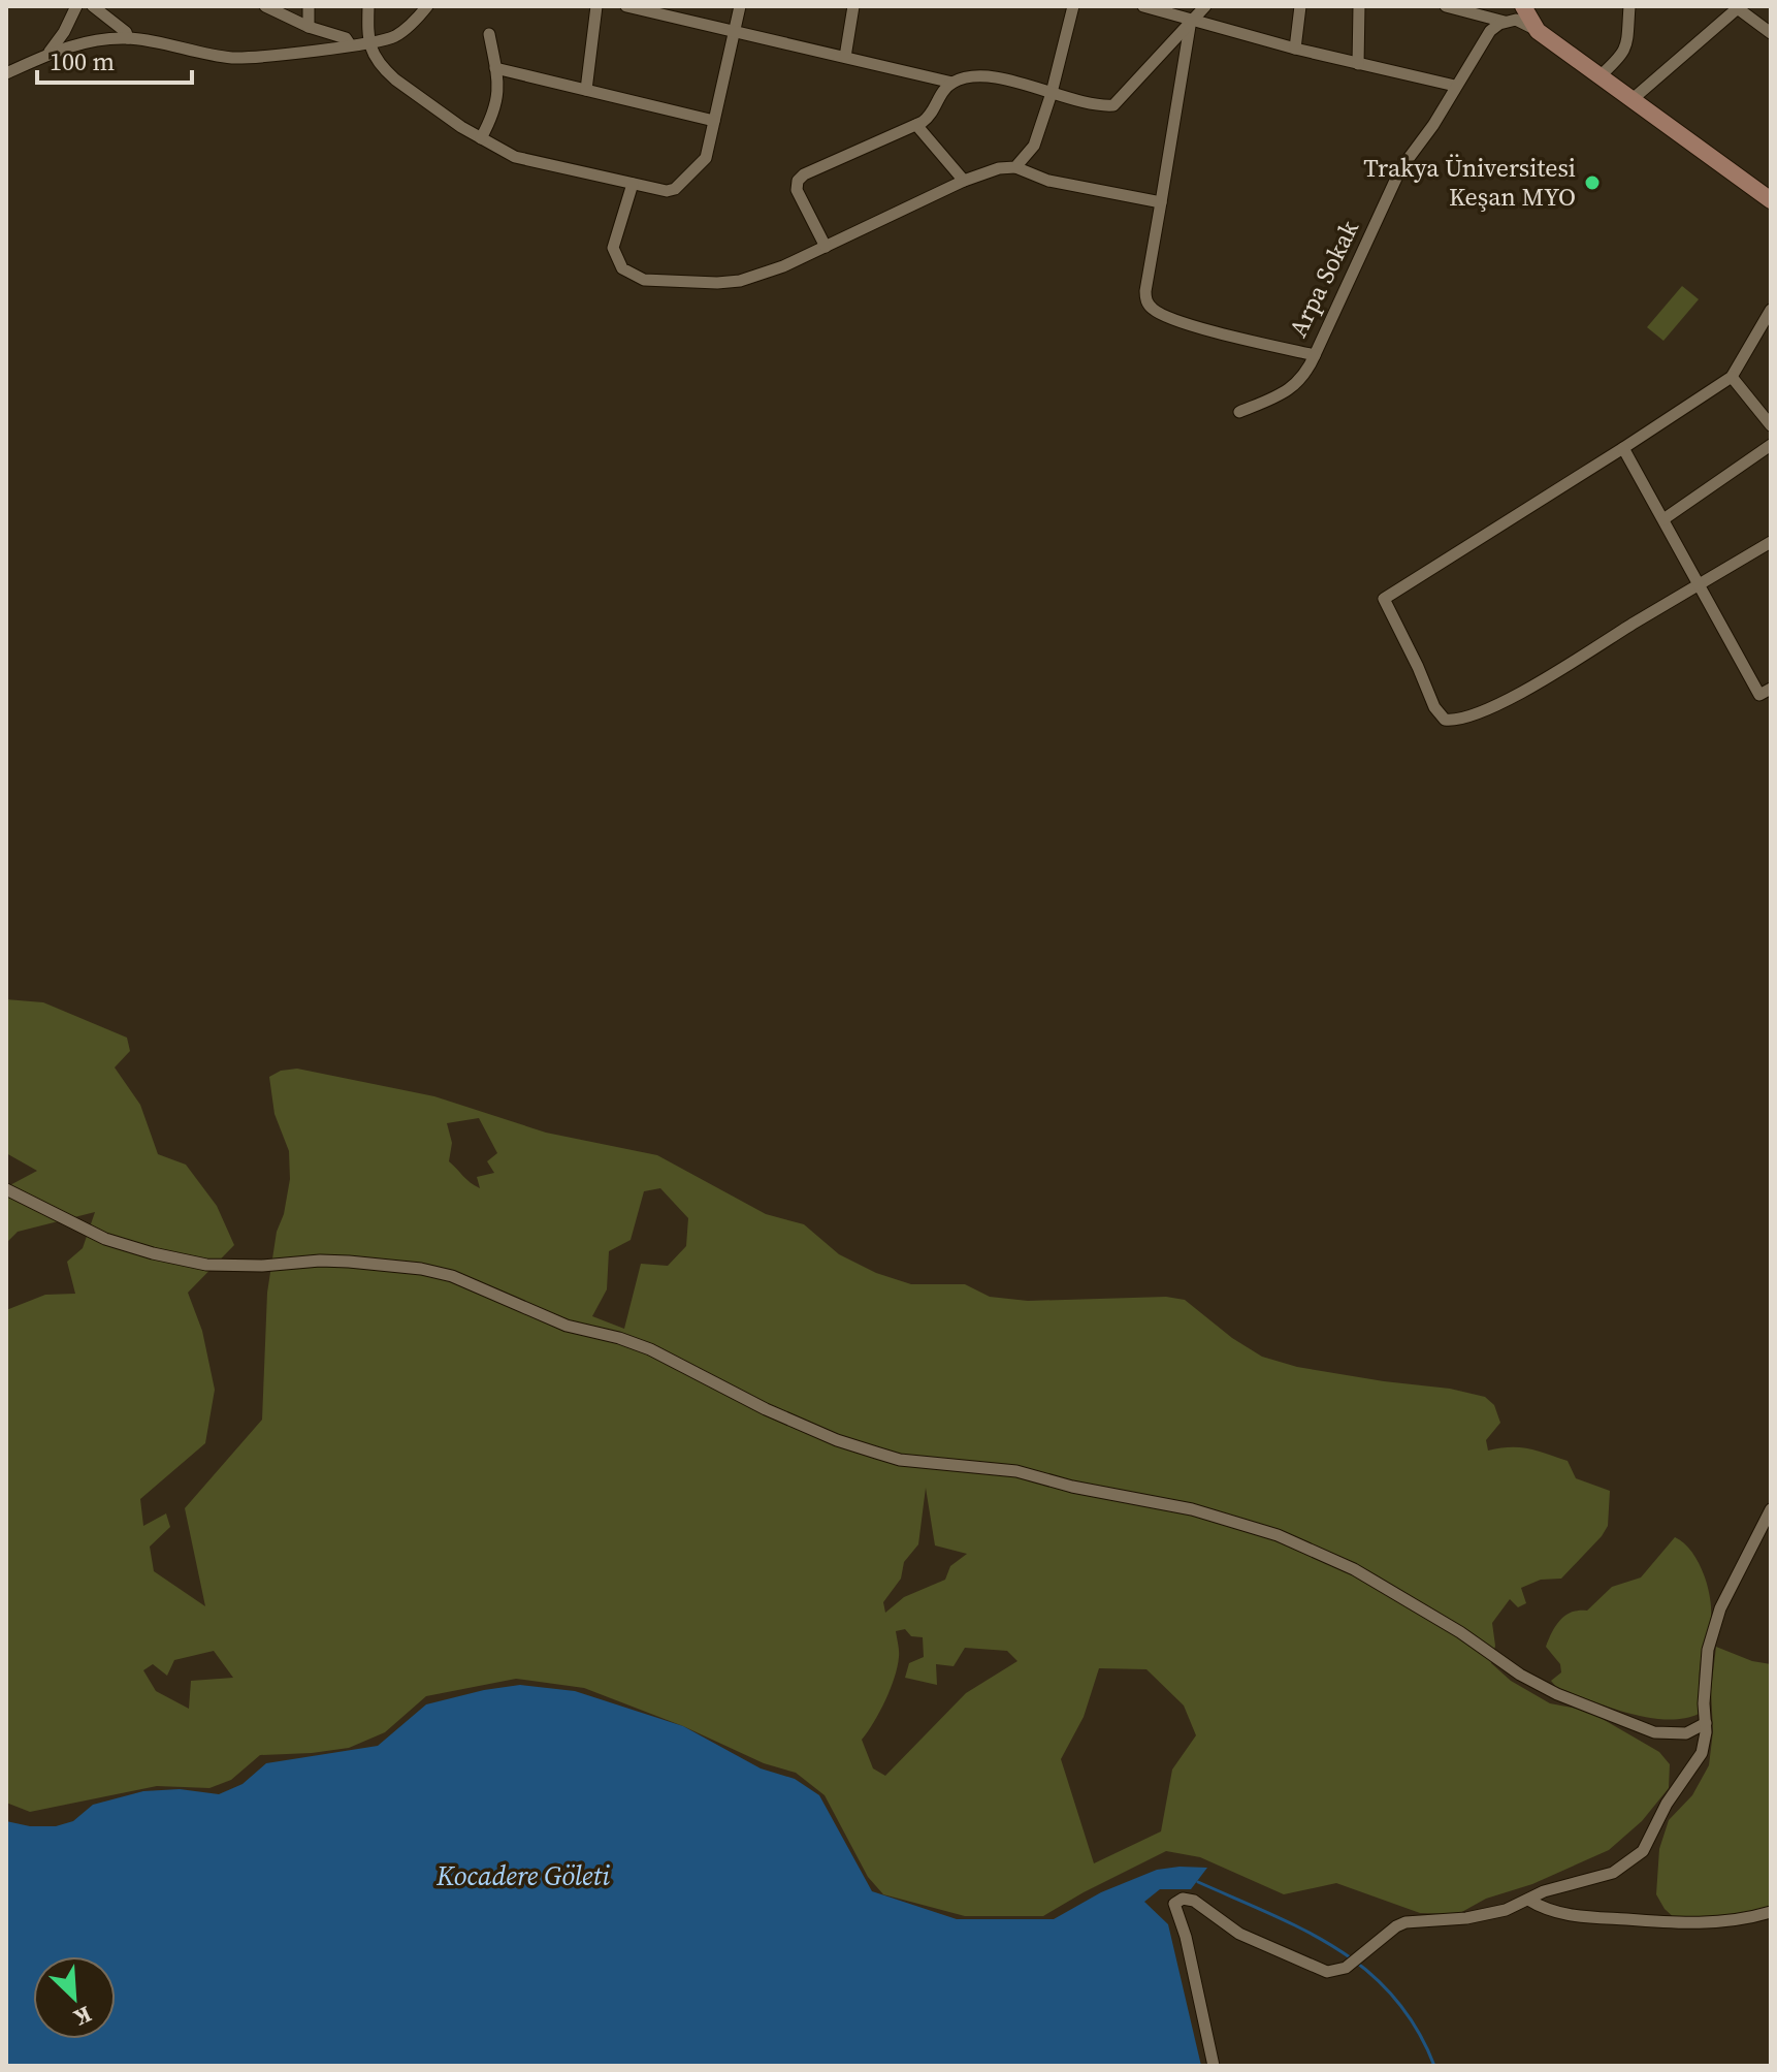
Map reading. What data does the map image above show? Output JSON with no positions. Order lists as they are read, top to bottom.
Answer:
{
  "streets": {
    "street": ["Arpa Sokak"]
  },
  "water": ["Kocadere Göleti"],
  "places": ["Trakya Üniversitesi Keşan MYO"],
  "scale_bar": "100 m",
  "north": "bottom right"
}
